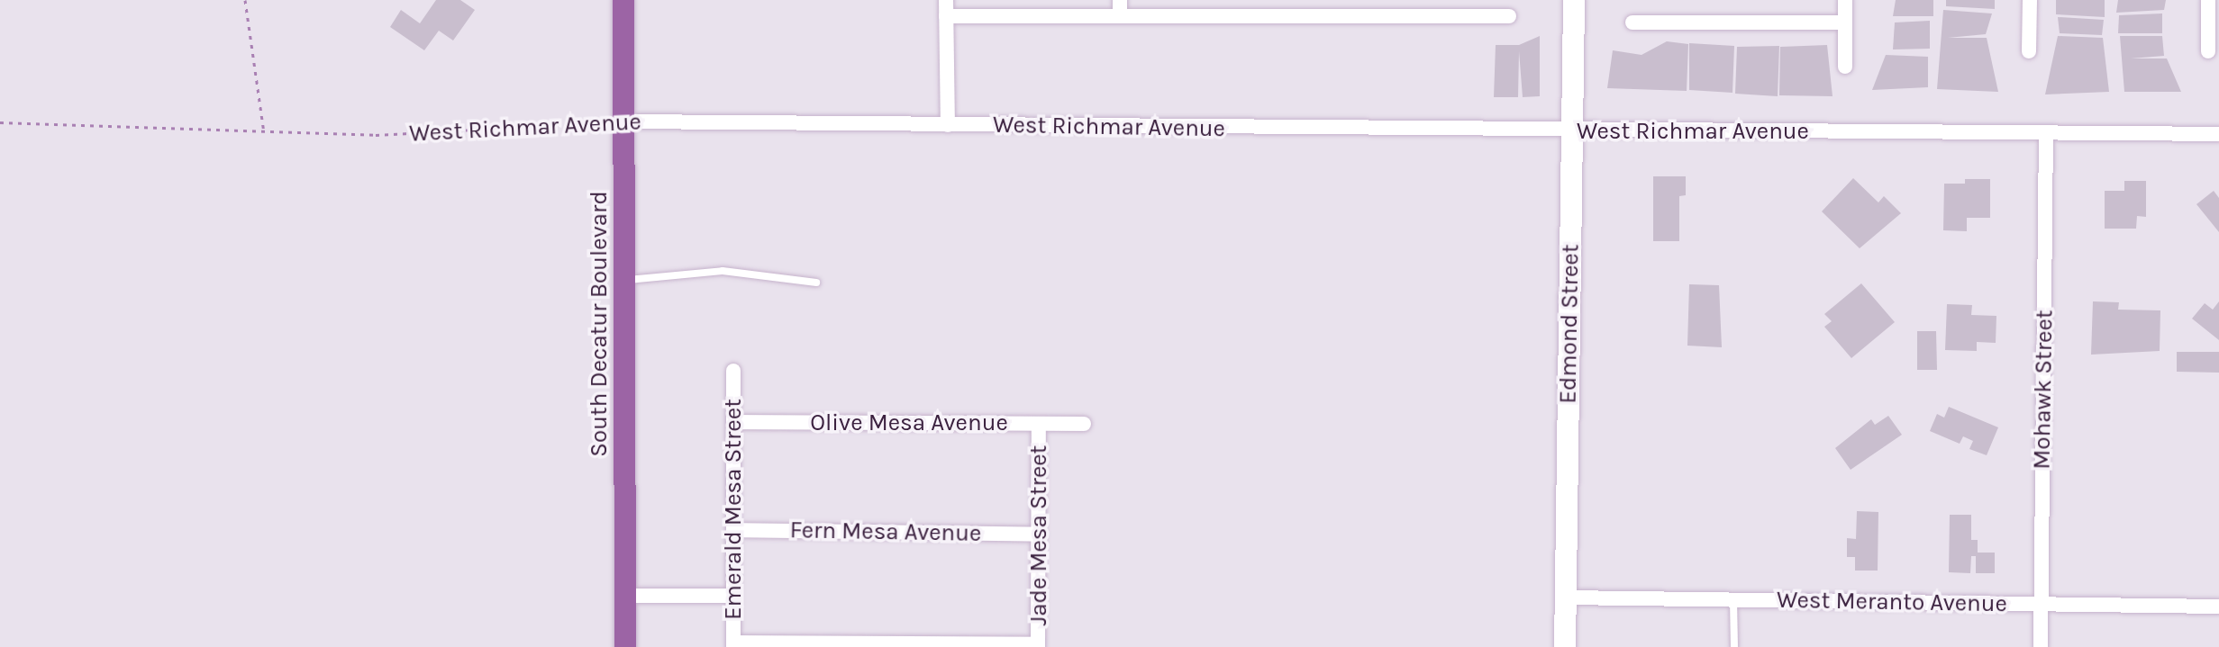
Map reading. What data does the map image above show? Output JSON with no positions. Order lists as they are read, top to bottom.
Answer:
{
  "streets": {
    "main road": ["South Decatur Boulevard"],
    "street": [
      "West Richmar Avenue",
      "Edmond Street",
      "Mohawk Street",
      "Olive Mesa Avenue",
      "Emerald Mesa Street",
      "Fern Mesa Avenue",
      "Jade Mesa Street",
      "West Meranto Avenue"
    ]
  },
  "crossings": [
    ["West Richmar Avenue", "South Decatur Boulevard"],
    ["West Richmar Avenue", "Edmond Street"],
    ["West Richmar Avenue", "Mohawk Street"],
    ["Edmond Street", "West Meranto Avenue"],
    ["Mohawk Street", "West Meranto Avenue"],
    ["Olive Mesa Avenue", "Emerald Mesa Street"],
    ["Olive Mesa Avenue", "Jade Mesa Street"],
    ["Emerald Mesa Street", "Fern Mesa Avenue"],
    ["Fern Mesa Avenue", "Jade Mesa Street"]
  ]
}
